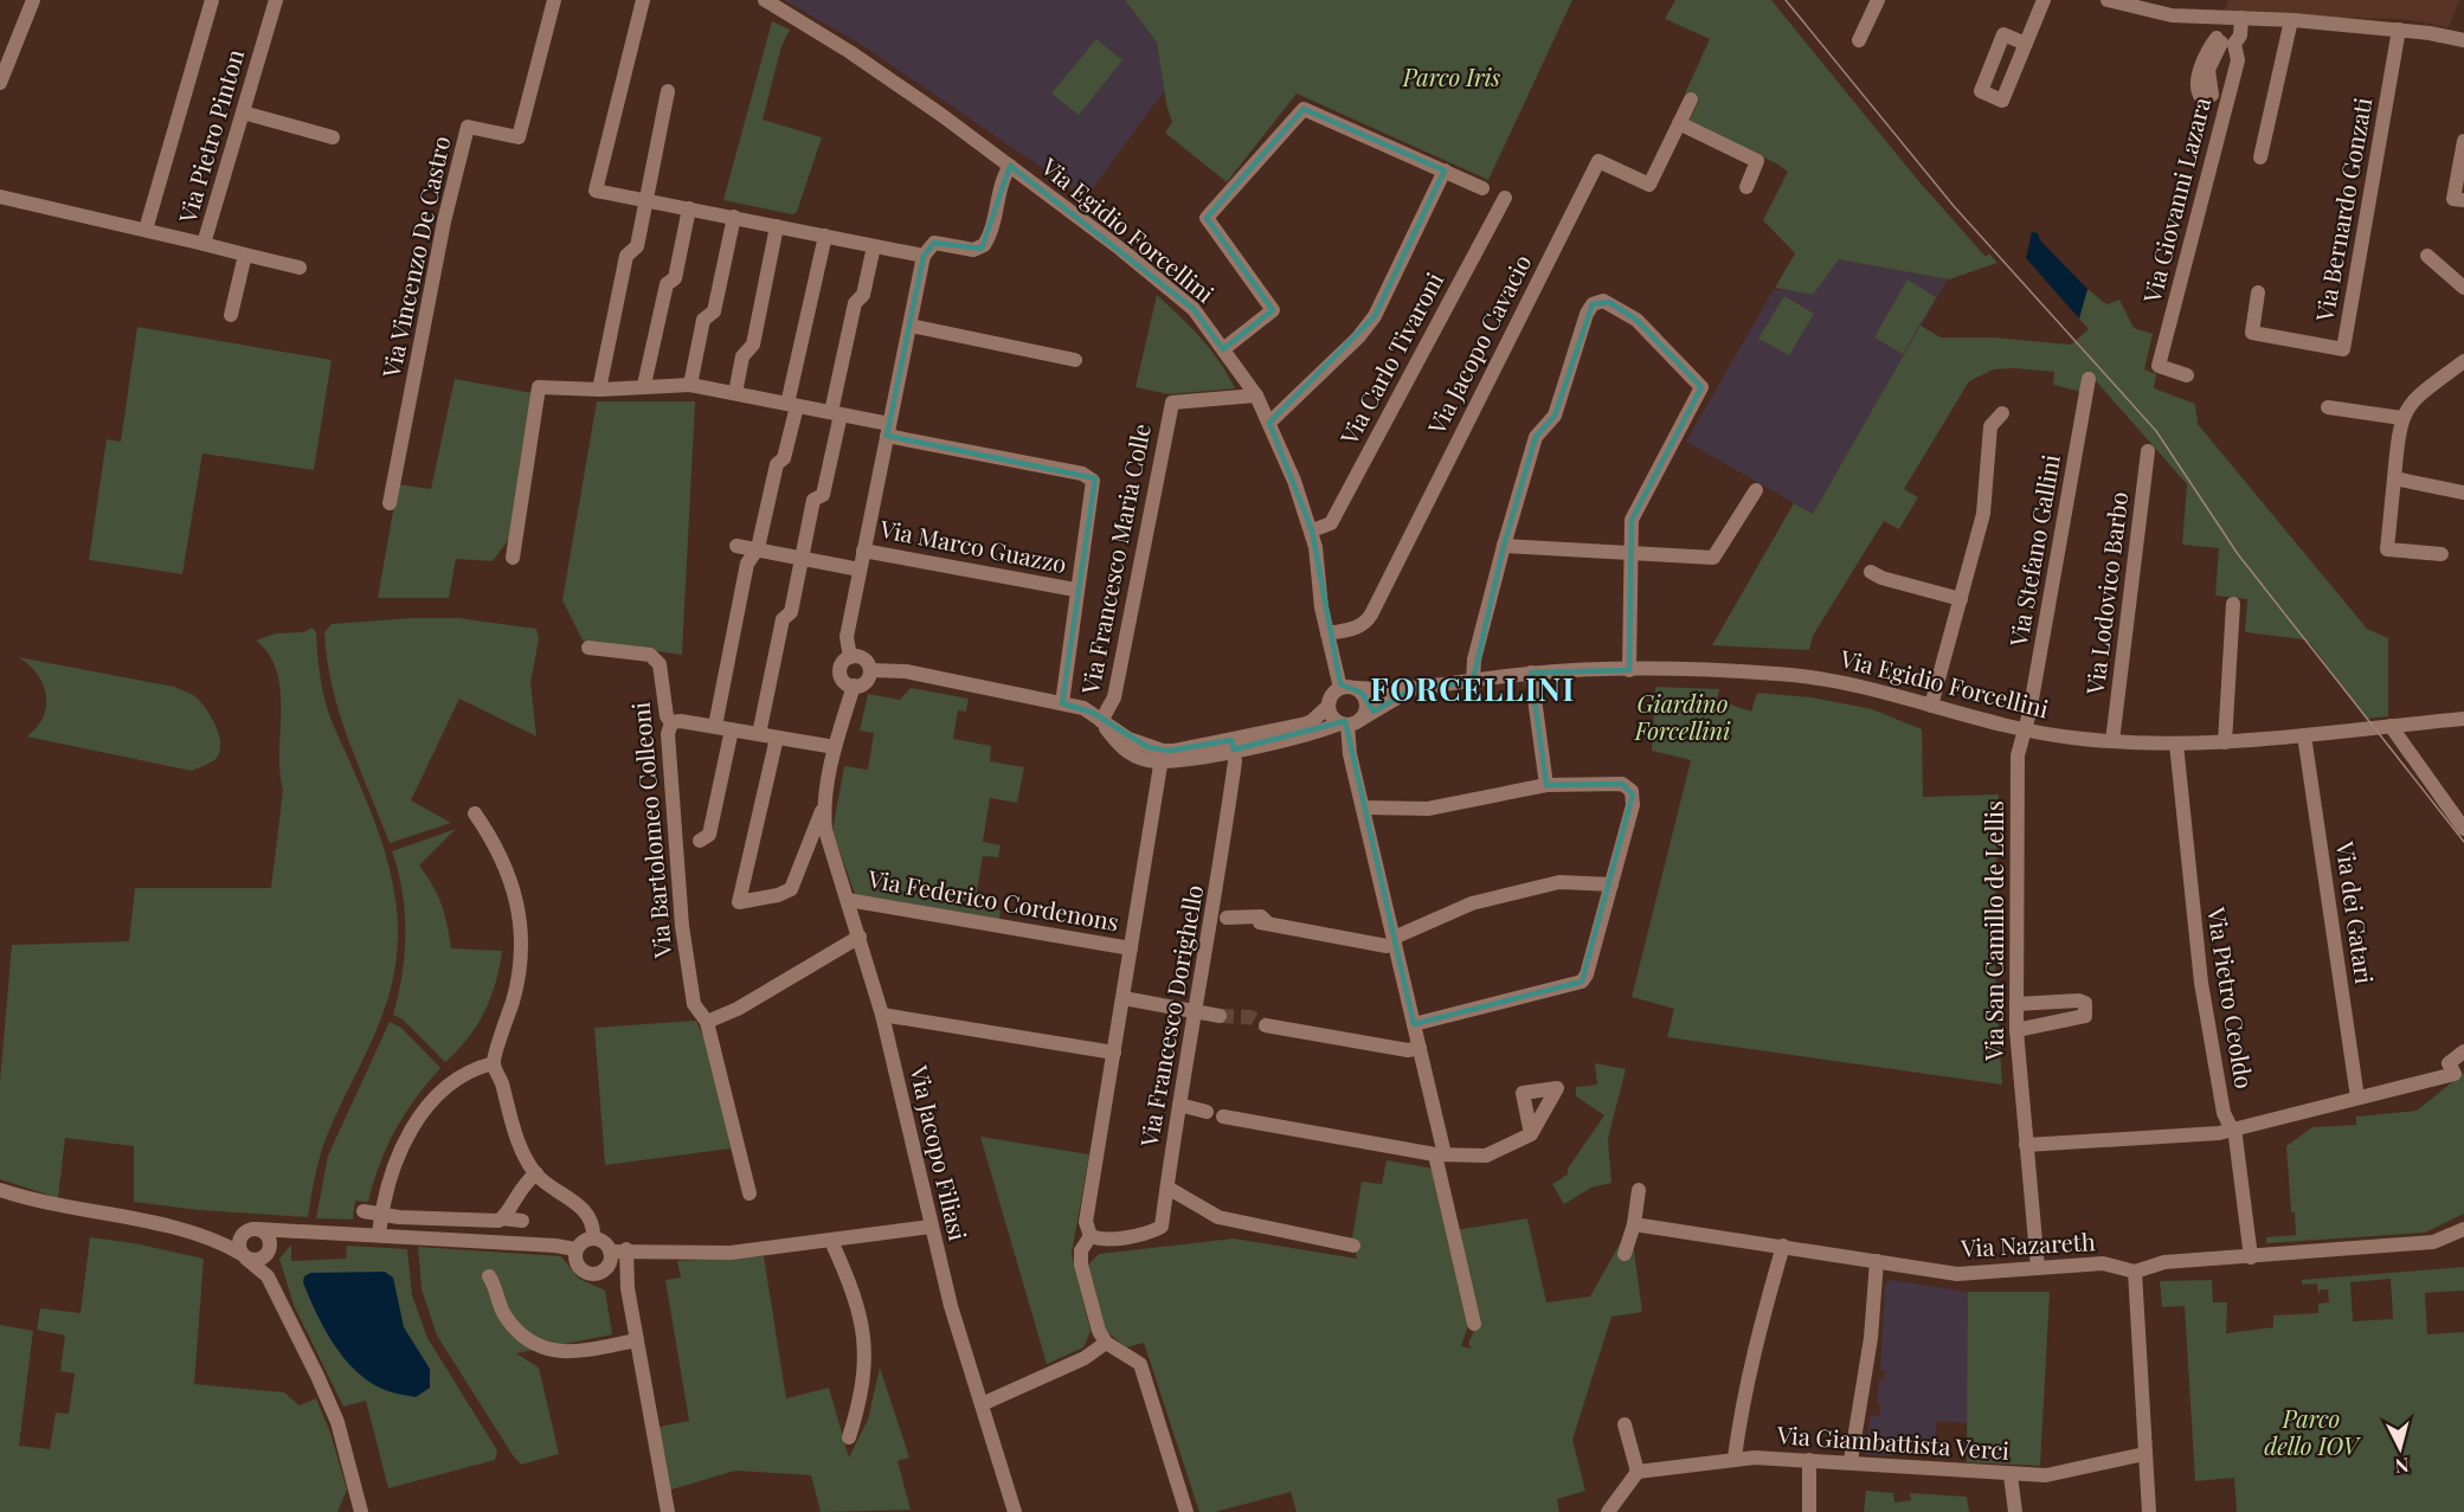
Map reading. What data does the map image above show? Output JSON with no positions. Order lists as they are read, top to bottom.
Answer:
{
  "streets": {
    "street": [
      "Via Pietro Pinton",
      "Via Giovanni Lazara",
      "Via Bernardo Gonzati",
      "Via Egidio Forcellini",
      "Via Vincenzo De Castro",
      "Via Jacopo Cavacio",
      "Via Carlo Tivaroni",
      "Via Marco Guazzo",
      "Via Stefano Gallini",
      "Via Francesco Maria Colle",
      "Via Lodovico Barbo",
      "Via Bartolomeo Colleoni",
      "Via Federico Cordenons",
      "Via dei Gatari",
      "Via San Camillo de Lellis",
      "Via Pietro Ceoldo",
      "Via Francesco Dorighello",
      "Via Jacopo Filiasi",
      "Via Nazareth",
      "Via Giambattista Verci"
    ]
  },
  "crossings": [
    ["Via Egidio Forcellini", "Via Jacopo Cavacio"],
    ["Via Egidio Forcellini", "Via Carlo Tivaroni"],
    ["Via Egidio Forcellini", "Via Stefano Gallini"],
    ["Via Egidio Forcellini", "Via Francesco Maria Colle"],
    ["Via Egidio Forcellini", "Via Lodovico Barbo"],
    ["Via Egidio Forcellini", "Via dei Gatari"],
    ["Via Egidio Forcellini", "Via San Camillo de Lellis"],
    ["Via Egidio Forcellini", "Via Pietro Ceoldo"],
    ["Via Egidio Forcellini", "Via Francesco Dorighello"],
    ["Via Stefano Gallini", "Via San Camillo de Lellis"],
    ["Via Federico Cordenons", "Via Francesco Dorighello"],
    ["Via Federico Cordenons", "Via Jacopo Filiasi"],
    ["Via San Camillo de Lellis", "Via Nazareth"],
    ["Via Pietro Ceoldo", "Via Nazareth"]
  ],
  "districts": ["FORCELLINI"],
  "parks": ["Parco Iris", "Giardino Forcellini", "Parco dello IOV"],
  "north": "bottom"
}
